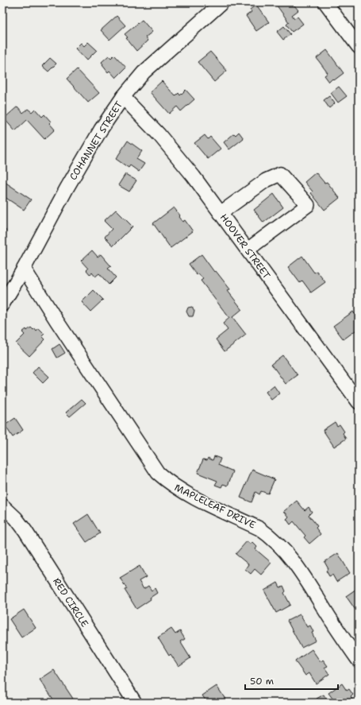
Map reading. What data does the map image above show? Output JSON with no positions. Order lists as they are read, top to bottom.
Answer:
{
  "streets": {
    "street": [
      "COHANNET STREET",
      "HOOVER STREET",
      "MAPLELEAF DRIVE",
      "RED CIRCLE"
    ]
  },
  "crossings": [
    ["COHANNET STREET", "HOOVER STREET"],
    ["COHANNET STREET", "MAPLELEAF DRIVE"]
  ],
  "scale_bar": "50 m"
}
